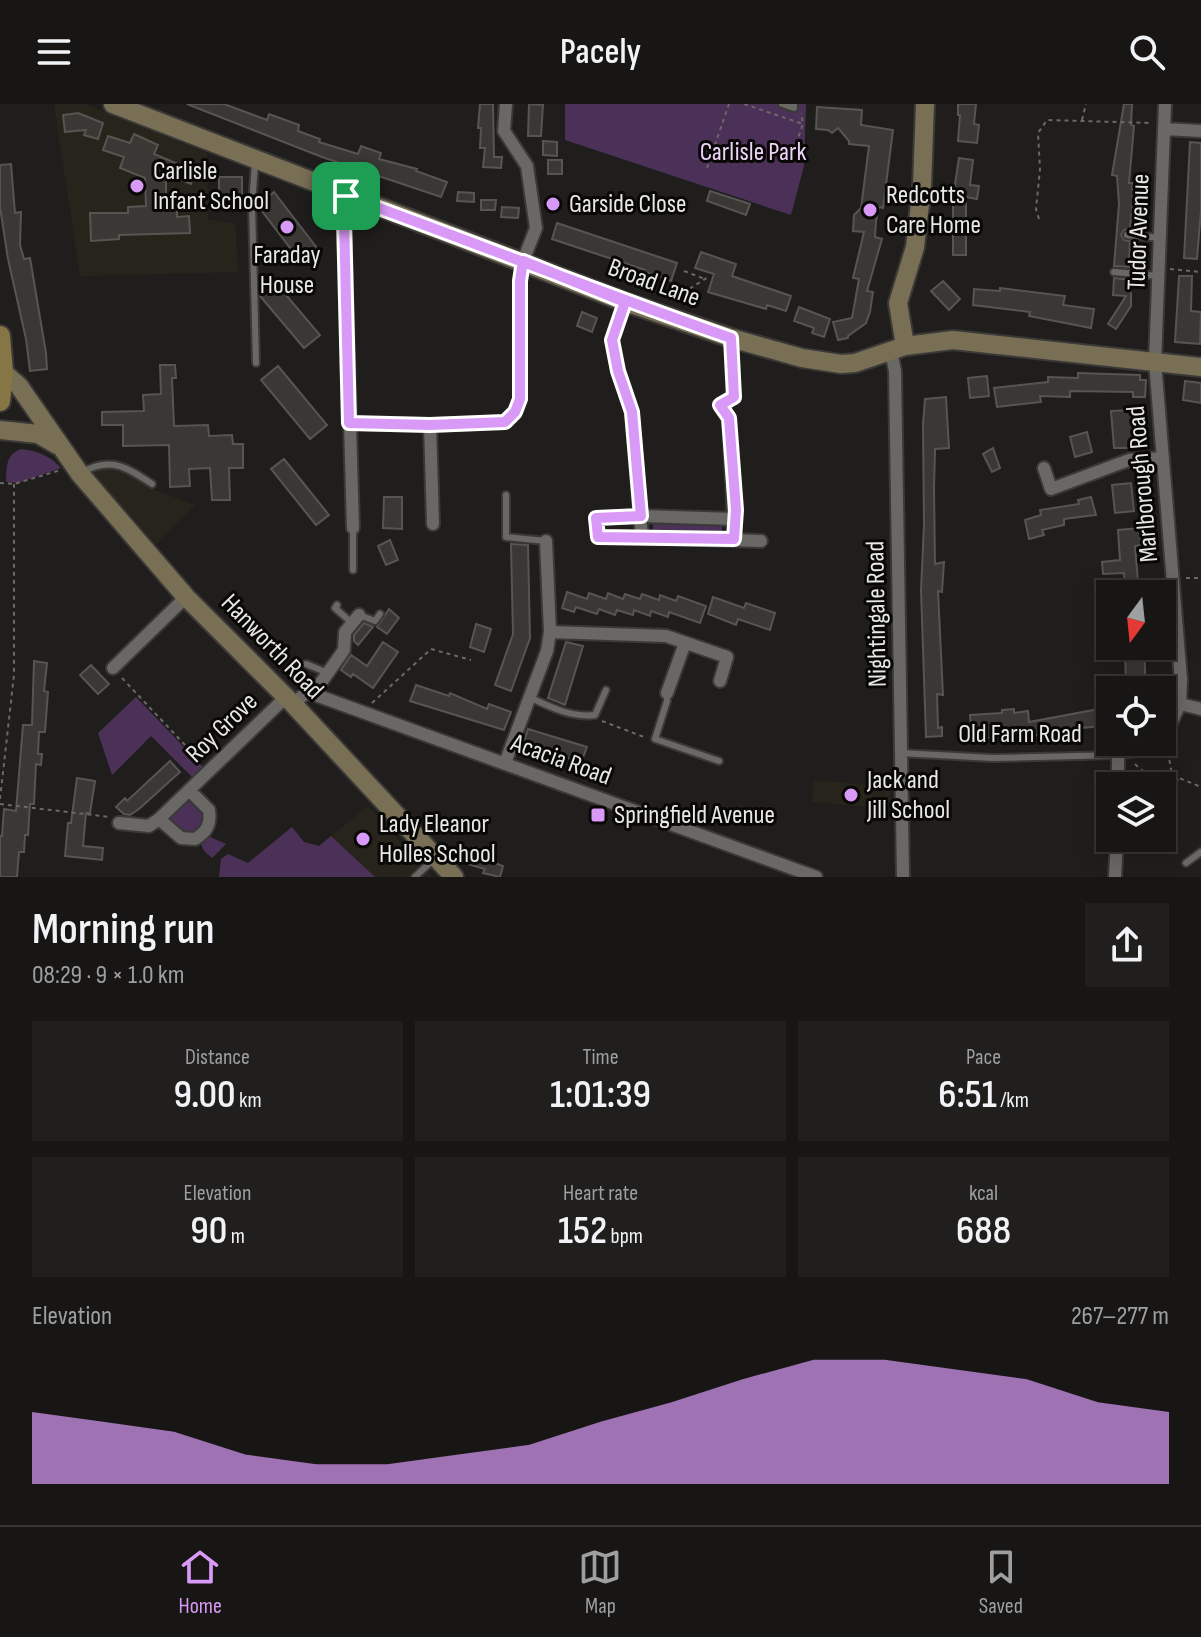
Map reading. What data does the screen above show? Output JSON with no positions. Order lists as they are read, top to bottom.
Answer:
{
  "streets": {
    "street": [
      "Tudor Avenue",
      "Broad Lane",
      "Marlborough Road",
      "Nightingale Road",
      "Hanworth Road",
      "Roy Grove",
      "Acacia Road"
    ],
    "lane": ["Old Farm Road"]
  },
  "crossings": [
    ["Tudor Avenue", "Broad Lane"],
    ["Tudor Avenue", "Marlborough Road"],
    ["Broad Lane", "Marlborough Road"],
    ["Broad Lane", "Nightingale Road"],
    ["Nightingale Road", "Old Farm Road"],
    ["Hanworth Road", "Roy Grove"]
  ],
  "parks": ["Carlisle Park"],
  "places": {
    "other": [
      "Carlisle Infant School",
      "Garside Close",
      "Redcotts Care Home",
      "Faraday House",
      "Jack and Jill School",
      "Lady Eleanor Holles School"
    ],
    "transit": ["Springfield Avenue"]
  },
  "north": "bottom",
  "page": {
    "header": "Pacely",
    "heading": ["Morning run", "08:29 · 9 × 1.0 km"],
    "stats": [
      ["Distance", "9.00 km"],
      ["Time", "1:01:39"],
      ["Pace", "6:51 /km"],
      ["Elevation", "90 m"],
      ["Heart rate", "152 bpm"],
      ["kcal", "688"]
    ],
    "chart": ["Elevation", "267–277 m"],
    "tabs": ["Home", "Map", "Saved"]
  }
}
